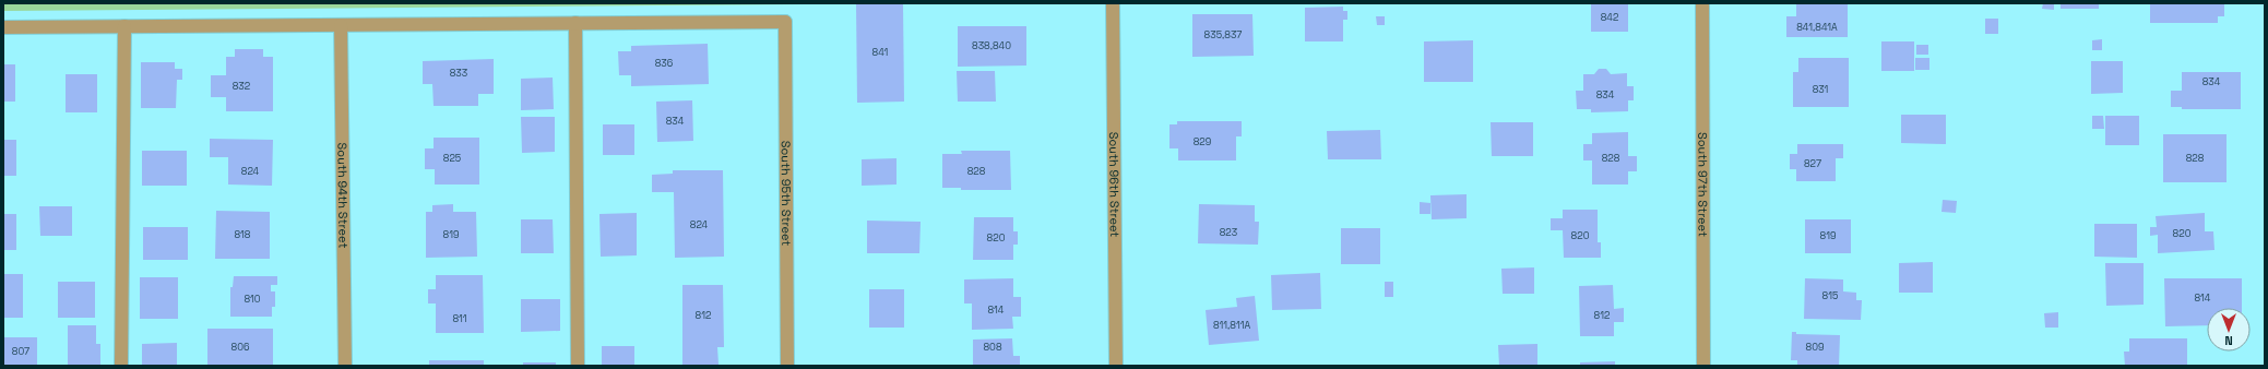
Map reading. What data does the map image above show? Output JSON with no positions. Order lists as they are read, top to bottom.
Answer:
{
  "streets": {
    "street": [
      "South 96th Street",
      "South 97th Street",
      "South 95th Street",
      "South 94th Street"
    ]
  },
  "house_numbers": [
    "842",
    "841,841A",
    "835,837",
    "838,840",
    "841",
    "836",
    "833",
    "834",
    "832",
    "831",
    "834",
    "834",
    "829",
    "825",
    "828",
    "828",
    "827",
    "824",
    "828",
    "824",
    "823",
    "820",
    "818",
    "819",
    "820",
    "819",
    "820",
    "815",
    "814",
    "810",
    "814",
    "812",
    "812",
    "811",
    "811,811A",
    "806",
    "808",
    "809",
    "807"
  ],
  "north": "bottom"
}
